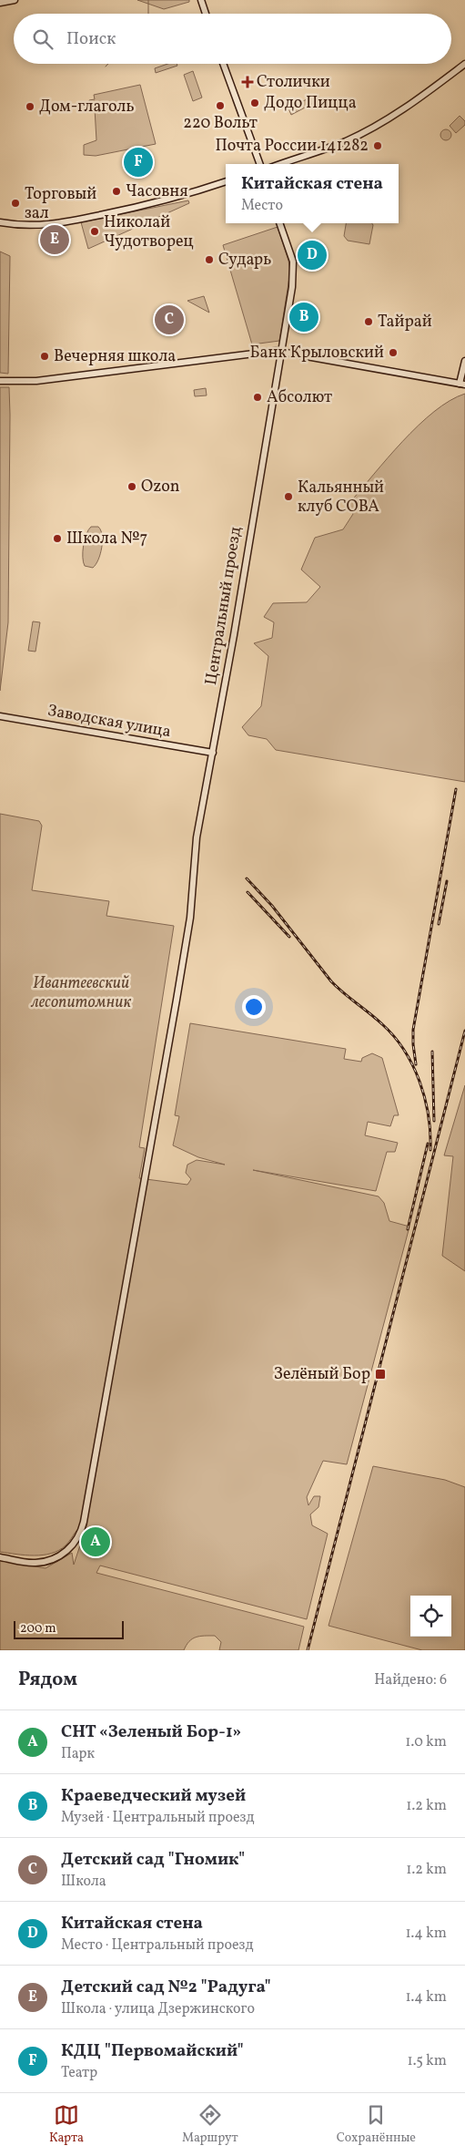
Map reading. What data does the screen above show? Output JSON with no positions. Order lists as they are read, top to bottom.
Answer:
{
  "streets": {
    "main road": ["Центральный проезд", "Заводская улица"]
  },
  "crossings": [
    ["Центральный проезд", "Заводская улица"]
  ],
  "parks": ["Ивантеевский лесопитомник"],
  "places": {
    "health": ["Столички"],
    "other": [
      "Додо Пицца",
      "220 Вольт",
      "Дом-глаголь",
      "Почта России 141282",
      "Часовня",
      "Торговый зал",
      "Николай Чудотворец",
      "Сударь",
      "Тайрай",
      "Банк Крыловский",
      "Вечерняя школа",
      "Абсолют",
      "Ozon",
      "Кальянный клуб СОВА",
      "Школа №7"
    ],
    "transit": ["Зелёный Бор"]
  },
  "scale_bar": "200 m",
  "page": {
    "search": "Поиск",
    "pins": [
      "F",
      "E",
      "D",
      "B",
      "C",
      "A"
    ],
    "popup": ["Китайская стена", "Место"],
    "scale": "200 m",
    "heading": ["Рядом", "Найдено: 6"],
    "list": [
      {
        "mark": "A",
        "name": "СНТ «Зеленый Бор-1»",
        "note": "Парк",
        "value": "1.0 km"
      },
      {
        "mark": "B",
        "name": "Краеведческий музей",
        "note": "Музей · Центральный проезд",
        "value": "1.2 km"
      },
      {
        "mark": "C",
        "name": "Детский сад \"Гномик\"",
        "note": "Школа",
        "value": "1.2 km"
      },
      {
        "mark": "D",
        "name": "Китайская стена",
        "note": "Место · Центральный проезд",
        "value": "1.4 km"
      },
      {
        "mark": "E",
        "name": "Детский сад №2 \"Радуга\"",
        "note": "Школа · улица Дзержинского",
        "value": "1.4 km"
      },
      {
        "mark": "F",
        "name": "КДЦ \"Первомайский\"",
        "note": "Театр",
        "value": "1.5 km"
      }
    ],
    "nav": ["Карта", "Маршрут", "Сохранённые"]
  }
}
